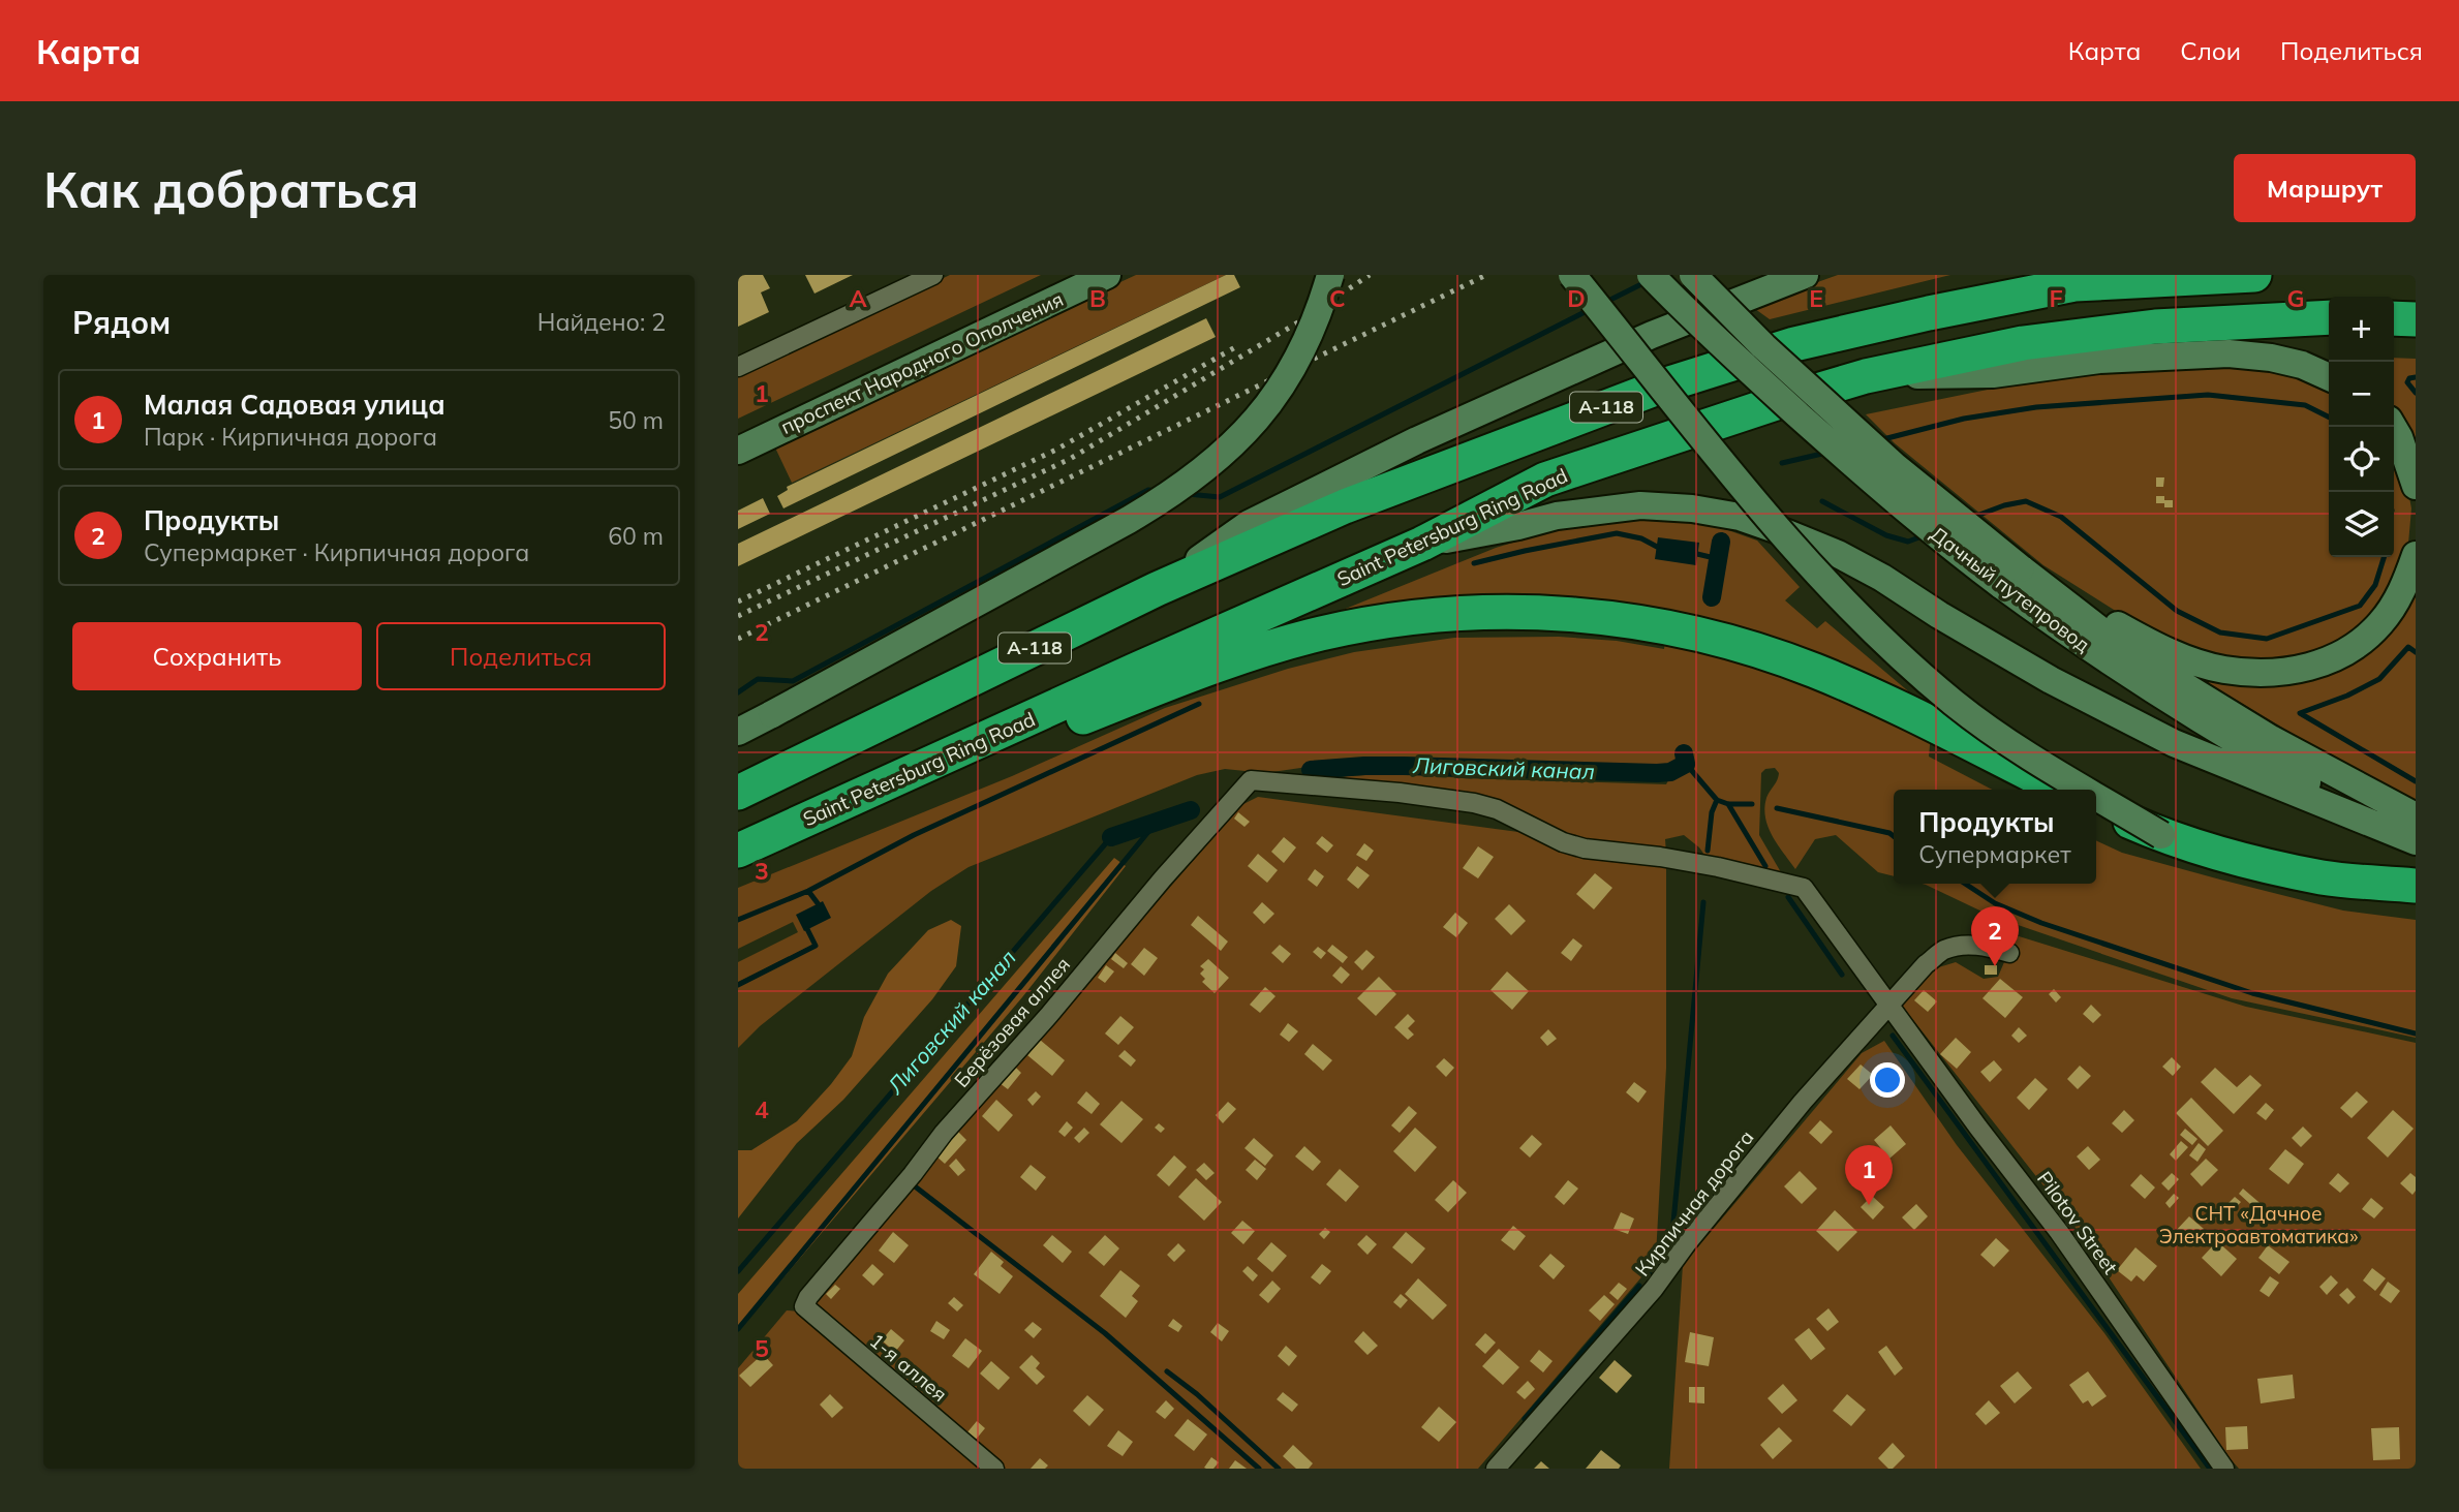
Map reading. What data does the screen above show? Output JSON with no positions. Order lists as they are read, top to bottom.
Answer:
{
  "streets": {
    "highway": ["А-118", "Saint Petersburg Ring Road"],
    "main road": ["проспект Народного Ополчения", "Дачный путепровод"],
    "street": [
      "Берёзовая аллея",
      "Кирпичная дорога",
      "Pilotov Street",
      "1-я аллея"
    ]
  },
  "crossings": [
    ["Берёзовая аллея", "Pilotov Street"],
    ["Берёзовая аллея", "1-я аллея"],
    ["Кирпичная дорога", "Pilotov Street"]
  ],
  "water": ["Лиговский канал"],
  "parks": ["СНТ «Дачное Электроавтоматика»"],
  "page": {
    "header": "Карта",
    "nav": ["Карта", "Слои", "Поделиться"],
    "buttons": [
      "Маршрут",
      ["Сохранить", "Поделиться"]
    ],
    "title": "Как добраться",
    "heading": ["Рядом", "Найдено: 2"],
    "map_buttons": ["+", "−"],
    "list": [
      {
        "mark": "1",
        "name": "Малая Садовая улица",
        "note": "Парк · Кирпичная дорога",
        "value": "50 m"
      },
      {
        "mark": "2",
        "name": "Продукты",
        "note": "Супермаркет · Кирпичная дорога",
        "value": "60 m"
      }
    ],
    "popup": ["Продукты", "Супермаркет"],
    "pins": ["2", "1"]
  },
  "grid": {
    "columns": [
      "A",
      "B",
      "C",
      "D",
      "E",
      "F",
      "G"
    ],
    "rows": [
      "1",
      "2",
      "3",
      "4",
      "5"
    ]
  }
}
